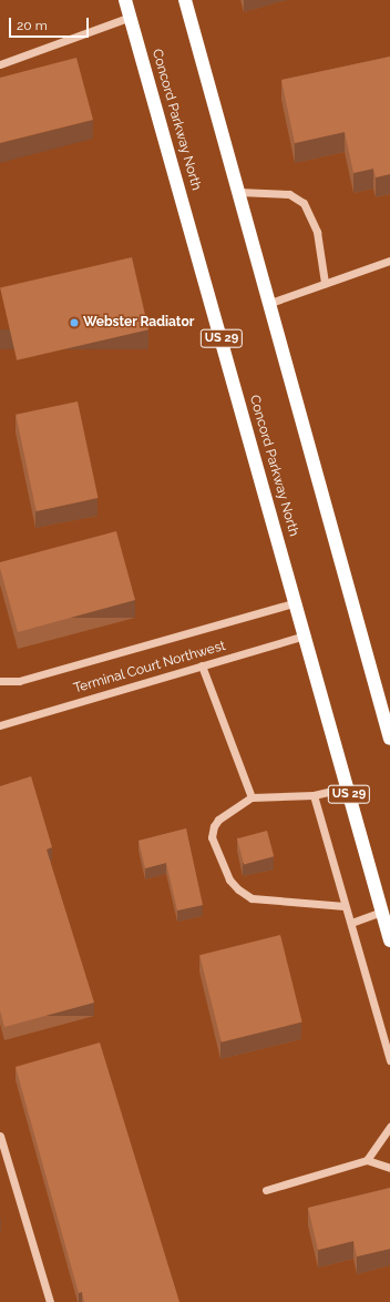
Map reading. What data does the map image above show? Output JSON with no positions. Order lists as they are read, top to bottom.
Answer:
{
  "streets": {
    "highway": ["Concord Parkway North", "US 29"],
    "street": ["Terminal Court Northwest"]
  },
  "crossings": [
    ["Concord Parkway North", "Terminal Court Northwest"]
  ],
  "places": ["Webster Radiator"],
  "scale_bar": "20 m"
}
